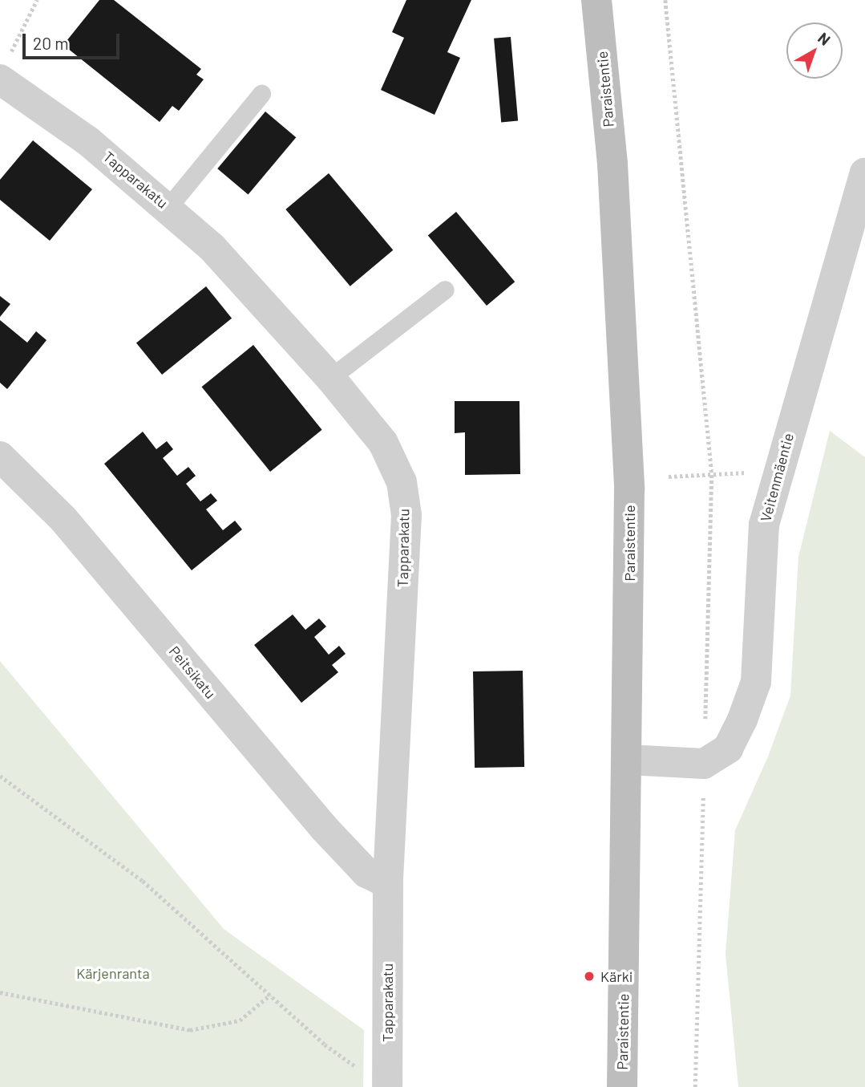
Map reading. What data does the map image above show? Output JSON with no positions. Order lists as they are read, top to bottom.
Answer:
{
  "streets": {
    "main road": ["Paraistentie"],
    "street": ["Tapparakatu", "Veitenmäentie", "Peitsikatu"]
  },
  "crossings": [
    ["Tapparakatu", "Peitsikatu"]
  ],
  "parks": ["Kärjenranta"],
  "places": ["Kärki"],
  "scale_bar": "20 m",
  "north": "top right"
}
